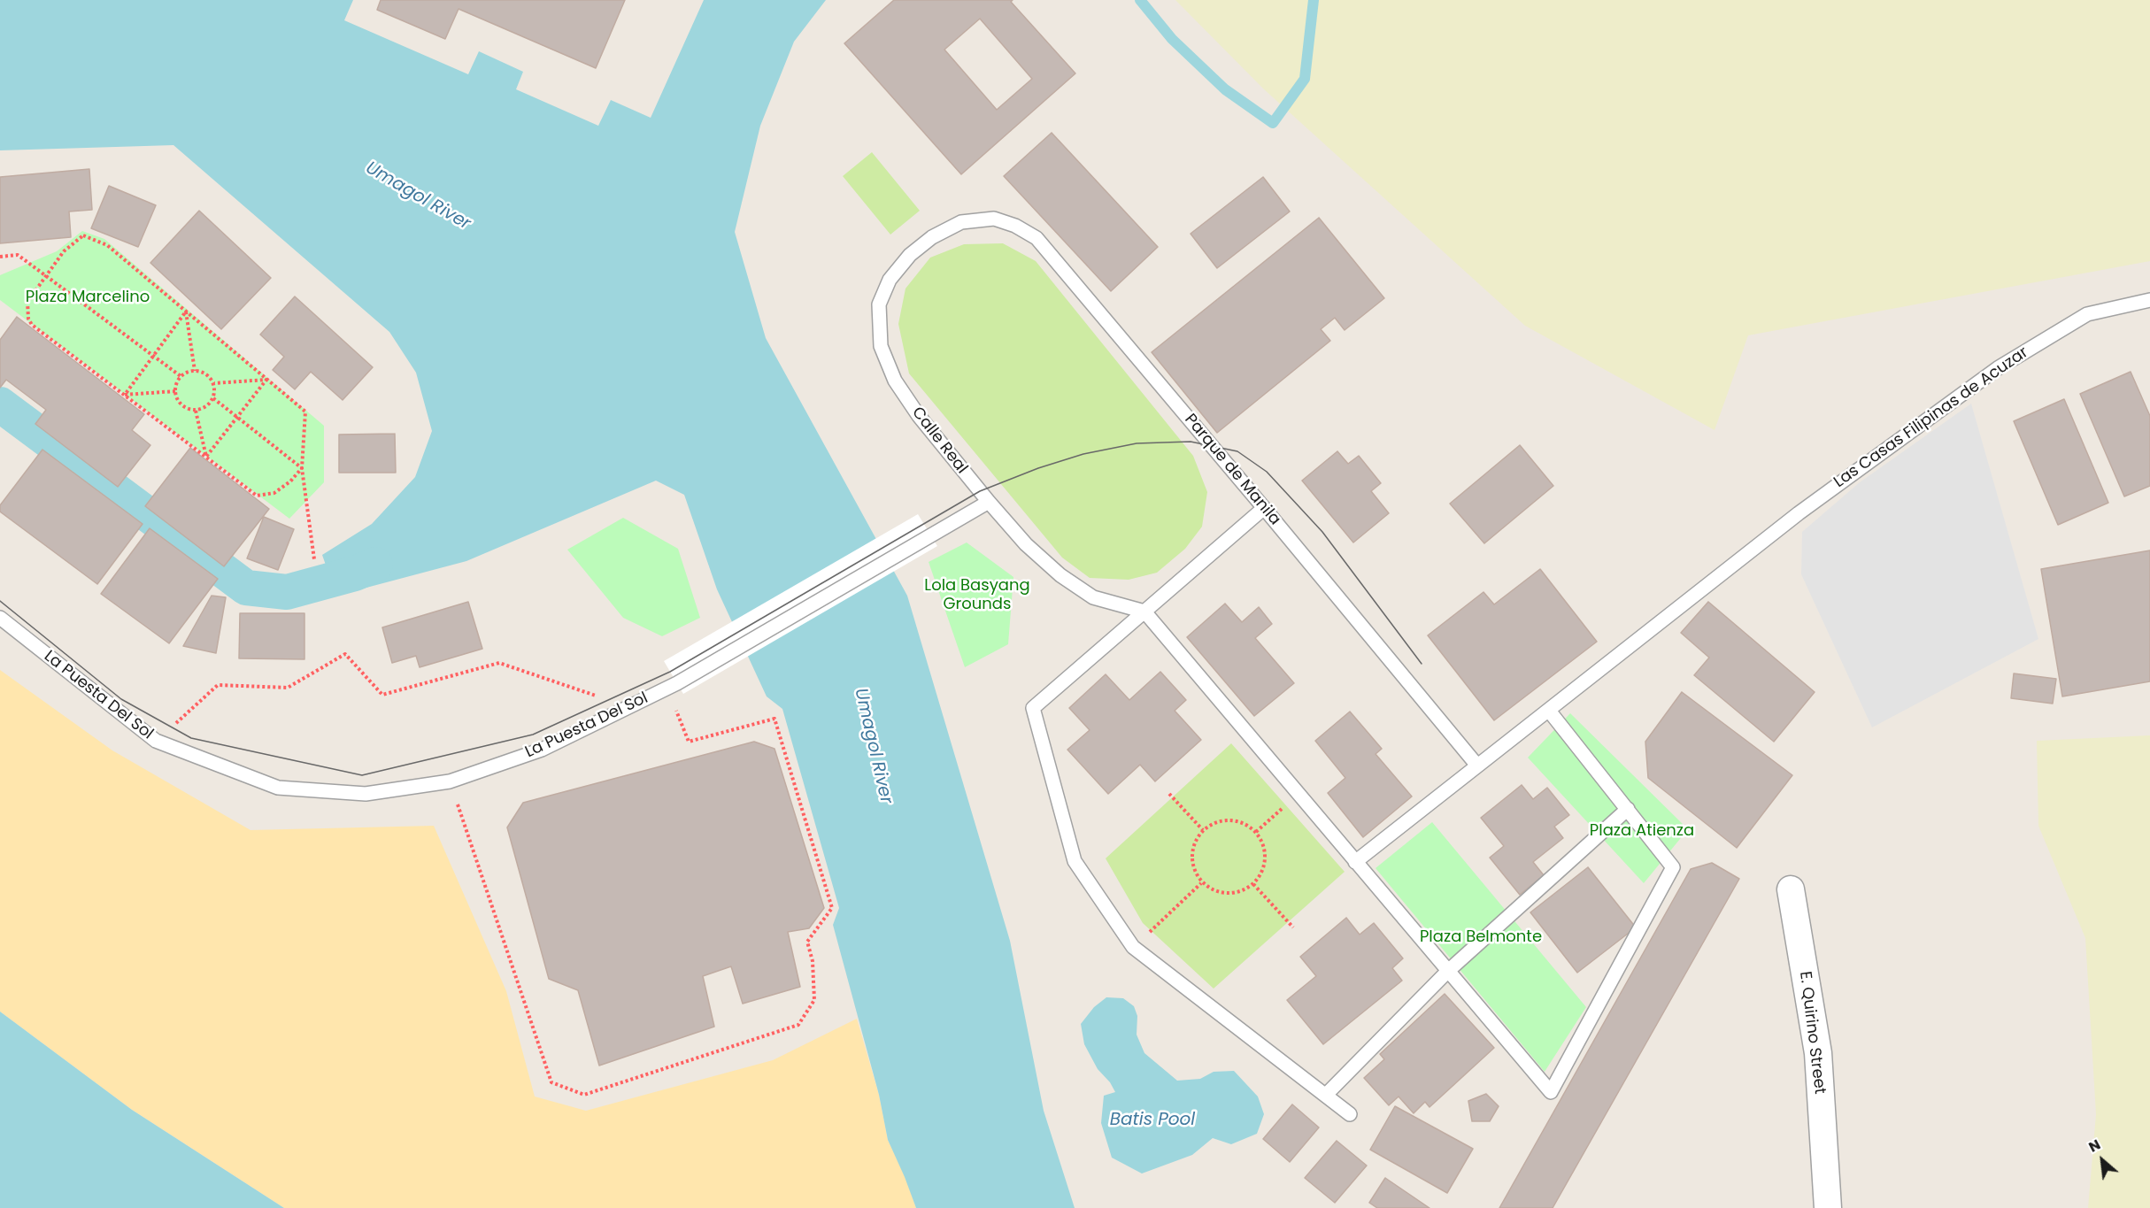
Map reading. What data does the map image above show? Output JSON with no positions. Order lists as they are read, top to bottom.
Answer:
{
  "streets": {
    "street": ["E. Quirino Street"],
    "lane": [
      "Las Casas Filipinas de Acuzar",
      "Calle Real",
      "Parque de Manila",
      "La Puesta Del Sol"
    ]
  },
  "crossings": [
    ["Las Casas Filipinas de Acuzar", "Parque de Manila"],
    ["Calle Real", "Parque de Manila"],
    ["Calle Real", "La Puesta Del Sol"]
  ],
  "water": ["Umagol River", "Batis Pool"],
  "parks": [
    "Plaza Marcelino",
    "Lola Basyang Grounds",
    "Plaza Atienza",
    "Plaza Belmonte"
  ],
  "north": "top left"
}
